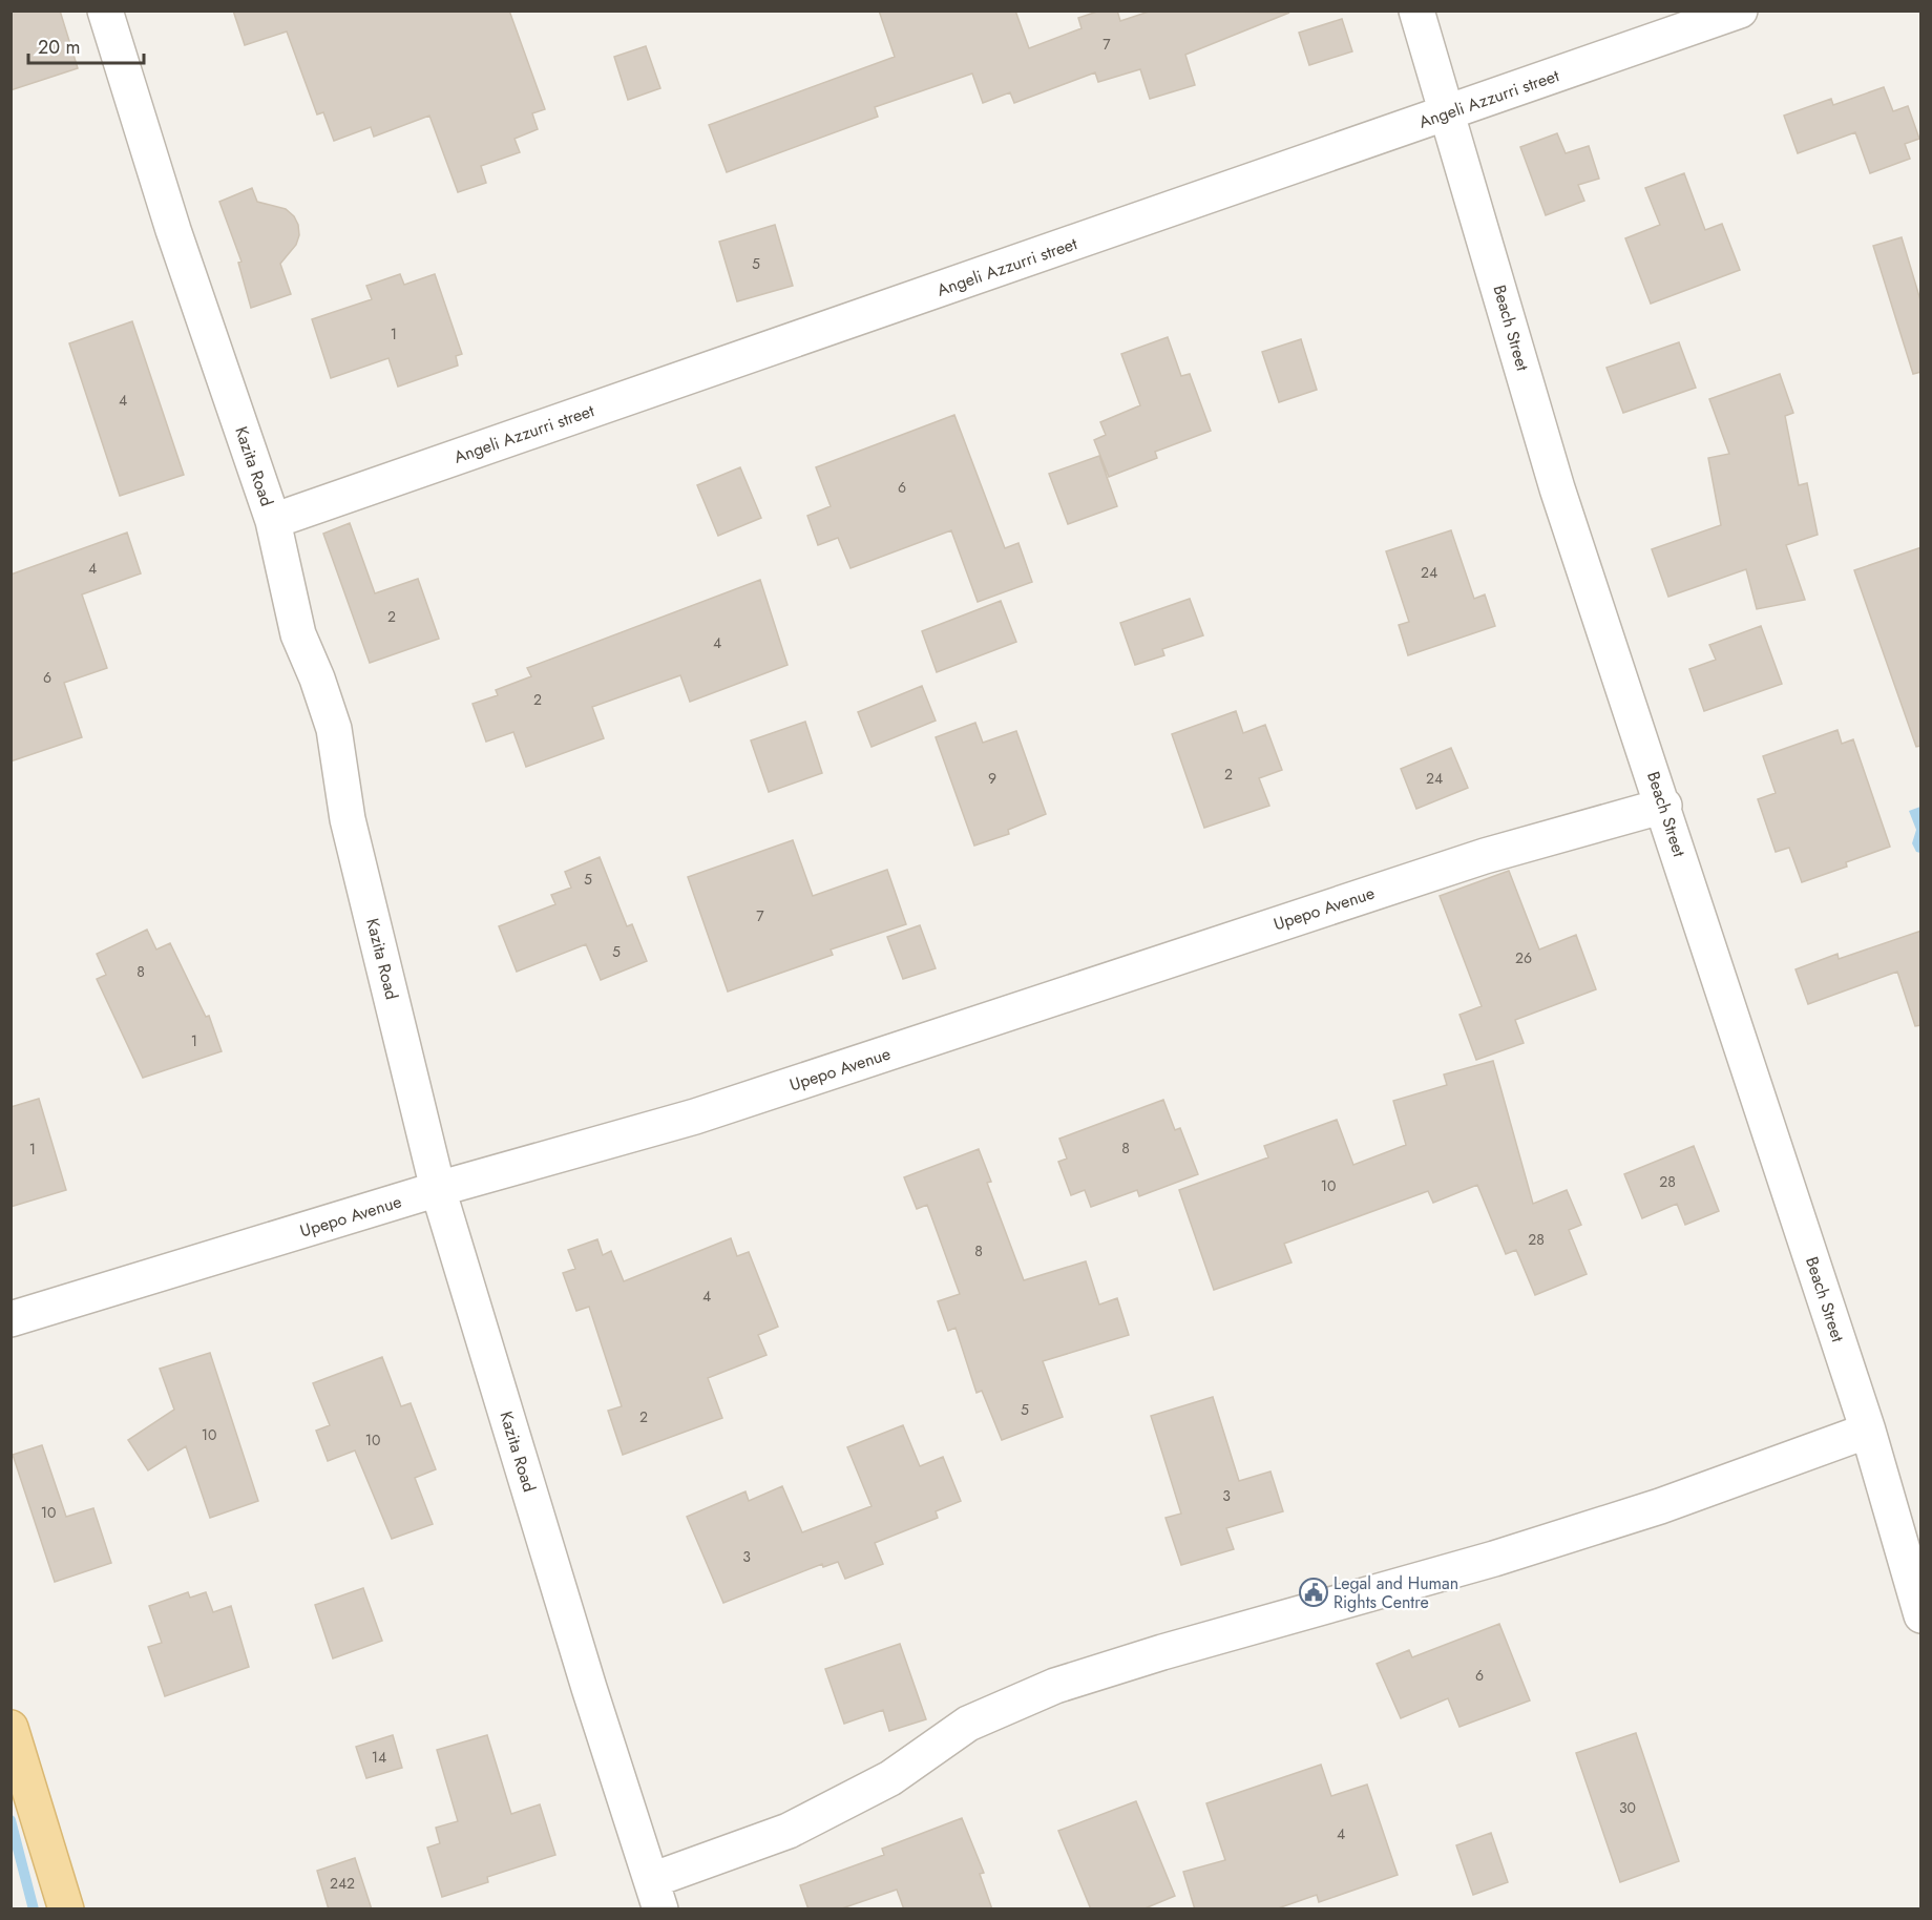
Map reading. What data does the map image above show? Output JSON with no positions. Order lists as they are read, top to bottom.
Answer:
{
  "streets": {
    "street": [
      "Angeli Azzurri street",
      "Beach Street",
      "Kazita Road",
      "Upepo Avenue"
    ]
  },
  "crossings": [
    ["Angeli Azzurri street", "Beach Street"],
    ["Angeli Azzurri street", "Kazita Road"],
    ["Beach Street", "Upepo Avenue"],
    ["Kazita Road", "Upepo Avenue"]
  ],
  "places": {
    "public building": ["Legal and Human Rights Centre"]
  },
  "house_numbers": [
    "7",
    "5",
    "1",
    "4",
    "6",
    "4",
    "24",
    "2",
    "4",
    "6",
    "2",
    "2",
    "9",
    "24",
    "5",
    "7",
    "5",
    "26",
    "8",
    "1",
    "8",
    "1",
    "28",
    "10",
    "28",
    "8",
    "4",
    "5",
    "2",
    "10",
    "10",
    "3",
    "10",
    "3",
    "6",
    "14",
    "30",
    "4",
    "242"
  ],
  "scale_bar": "20 m"
}
